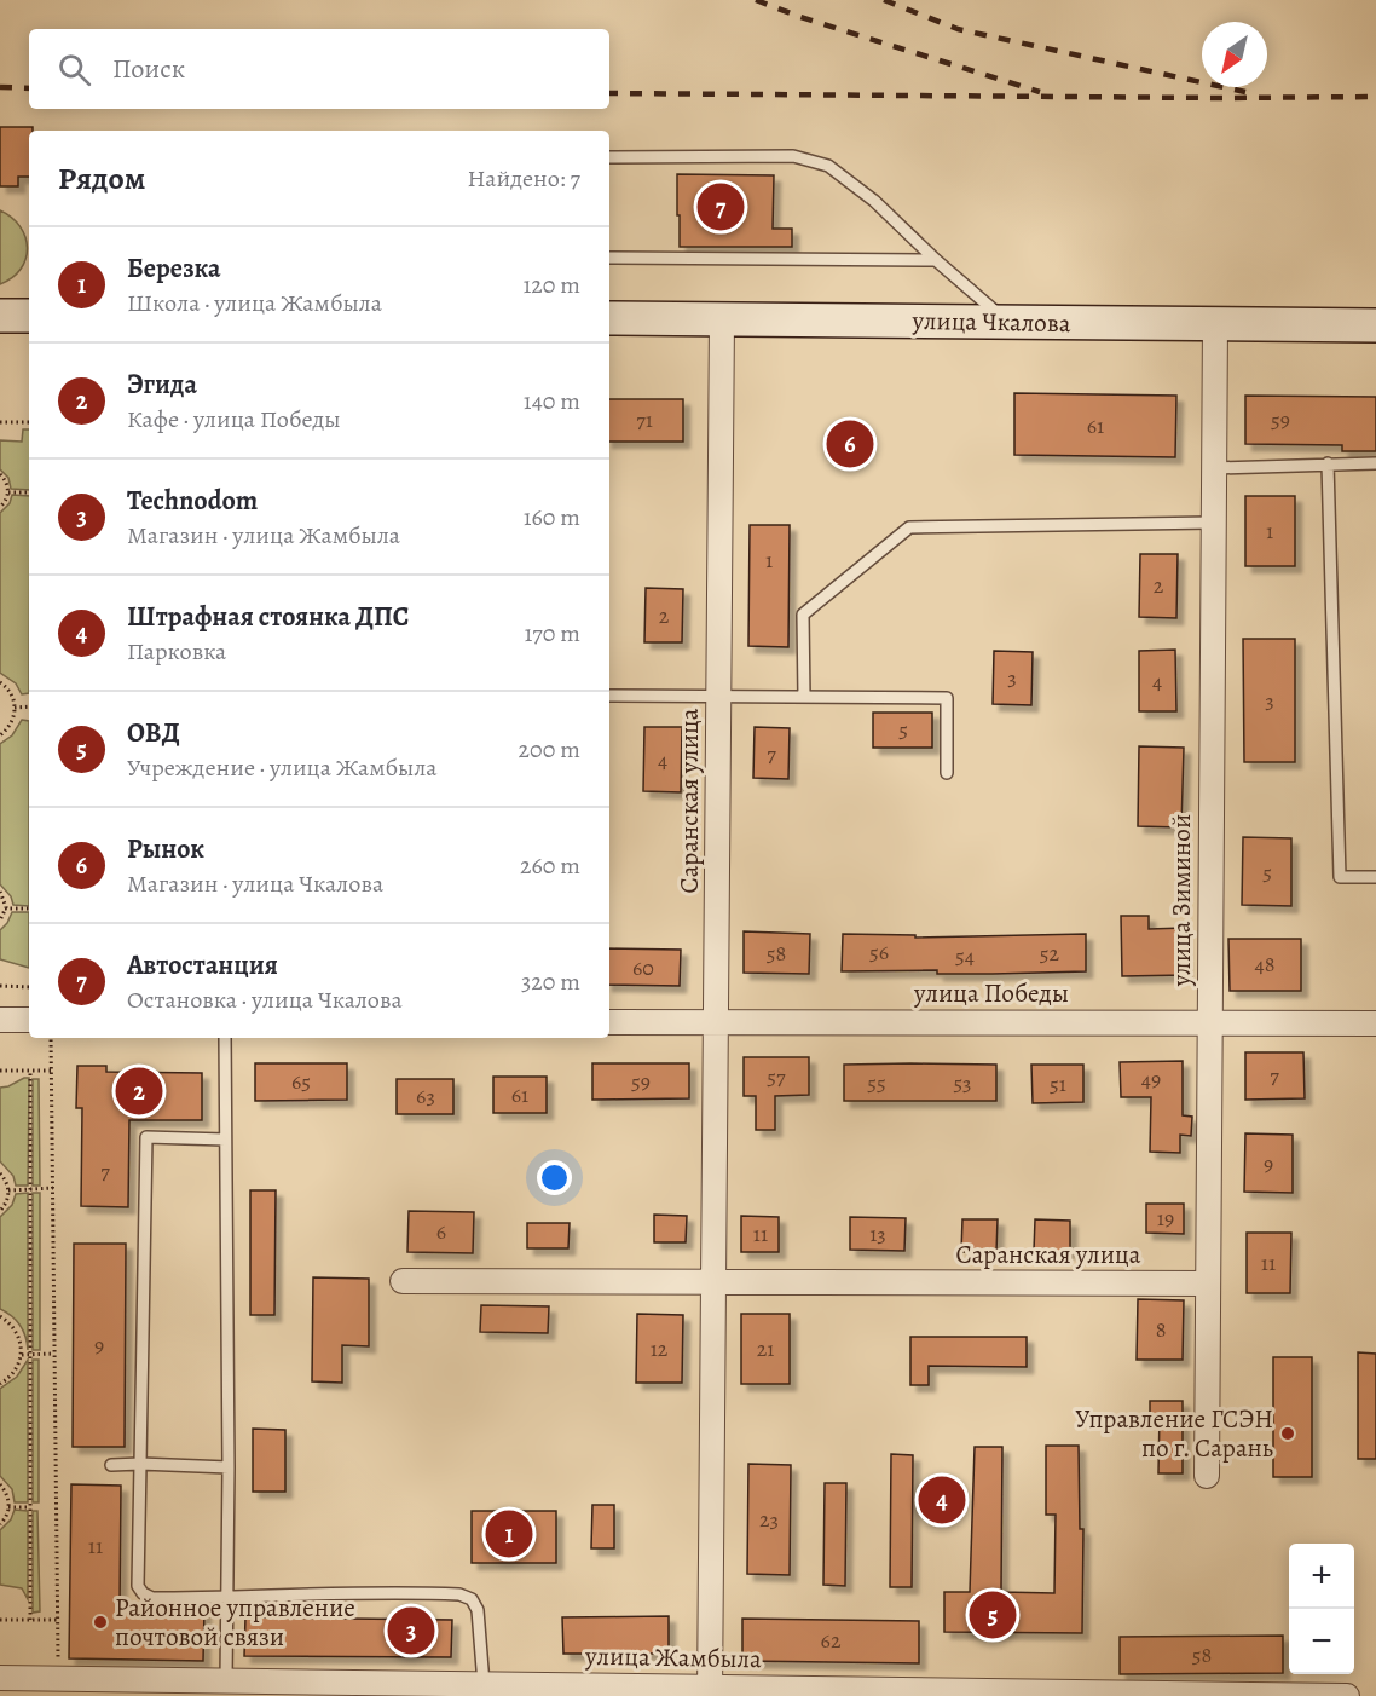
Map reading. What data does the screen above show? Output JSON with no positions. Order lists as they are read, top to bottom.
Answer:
{
  "streets": {
    "main road": ["улица Чкалова"],
    "street": [
      "Саранская улица",
      "улица Зиминой",
      "улица Победы",
      "улица Жамбыла"
    ]
  },
  "crossings": [
    ["улица Чкалова", "Саранская улица"],
    ["улица Чкалова", "улица Зиминой"],
    ["Саранская улица", "улица Зиминой"],
    ["Саранская улица", "улица Победы"],
    ["Саранская улица", "улица Жамбыла"],
    ["улица Зиминой", "улица Победы"]
  ],
  "places": ["Управление ГСЭН по г. Сарань", "Районное управление почтовой связи"],
  "house_numbers": [
    "71",
    "59",
    "61",
    "1",
    "1",
    "2",
    "2",
    "3",
    "4",
    "3",
    "5",
    "7",
    "4",
    "5",
    "56",
    "58",
    "52",
    "54",
    "48",
    "60",
    "7",
    "57",
    "49",
    "65",
    "59",
    "55",
    "53",
    "51",
    "61",
    "63",
    "9",
    "7",
    "19",
    "6",
    "11",
    "13",
    "11",
    "8",
    "9",
    "12",
    "21",
    "23",
    "11",
    "62",
    "58"
  ],
  "north": "bottom left",
  "page": {
    "search": "Поиск",
    "heading": ["Рядом", "Найдено: 7"],
    "pins": [
      "7",
      "6",
      "2",
      "4",
      "1",
      "5",
      "3"
    ],
    "list": [
      {
        "mark": "1",
        "name": "Березка",
        "note": "Школа · улица Жамбыла",
        "value": "120 m"
      },
      {
        "mark": "2",
        "name": "Эгида",
        "note": "Кафе · улица Победы",
        "value": "140 m"
      },
      {
        "mark": "3",
        "name": "Technodom",
        "note": "Магазин · улица Жамбыла",
        "value": "160 m"
      },
      {
        "mark": "4",
        "name": "Штрафная стоянка ДПС",
        "note": "Парковка",
        "value": "170 m"
      },
      {
        "mark": "5",
        "name": "ОВД",
        "note": "Учреждение · улица Жамбыла",
        "value": "200 m"
      },
      {
        "mark": "6",
        "name": "Рынок",
        "note": "Магазин · улица Чкалова",
        "value": "260 m"
      },
      {
        "mark": "7",
        "name": "Автостанция",
        "note": "Остановка · улица Чкалова",
        "value": "320 m"
      }
    ],
    "map_buttons": ["+", "−"]
  }
}
